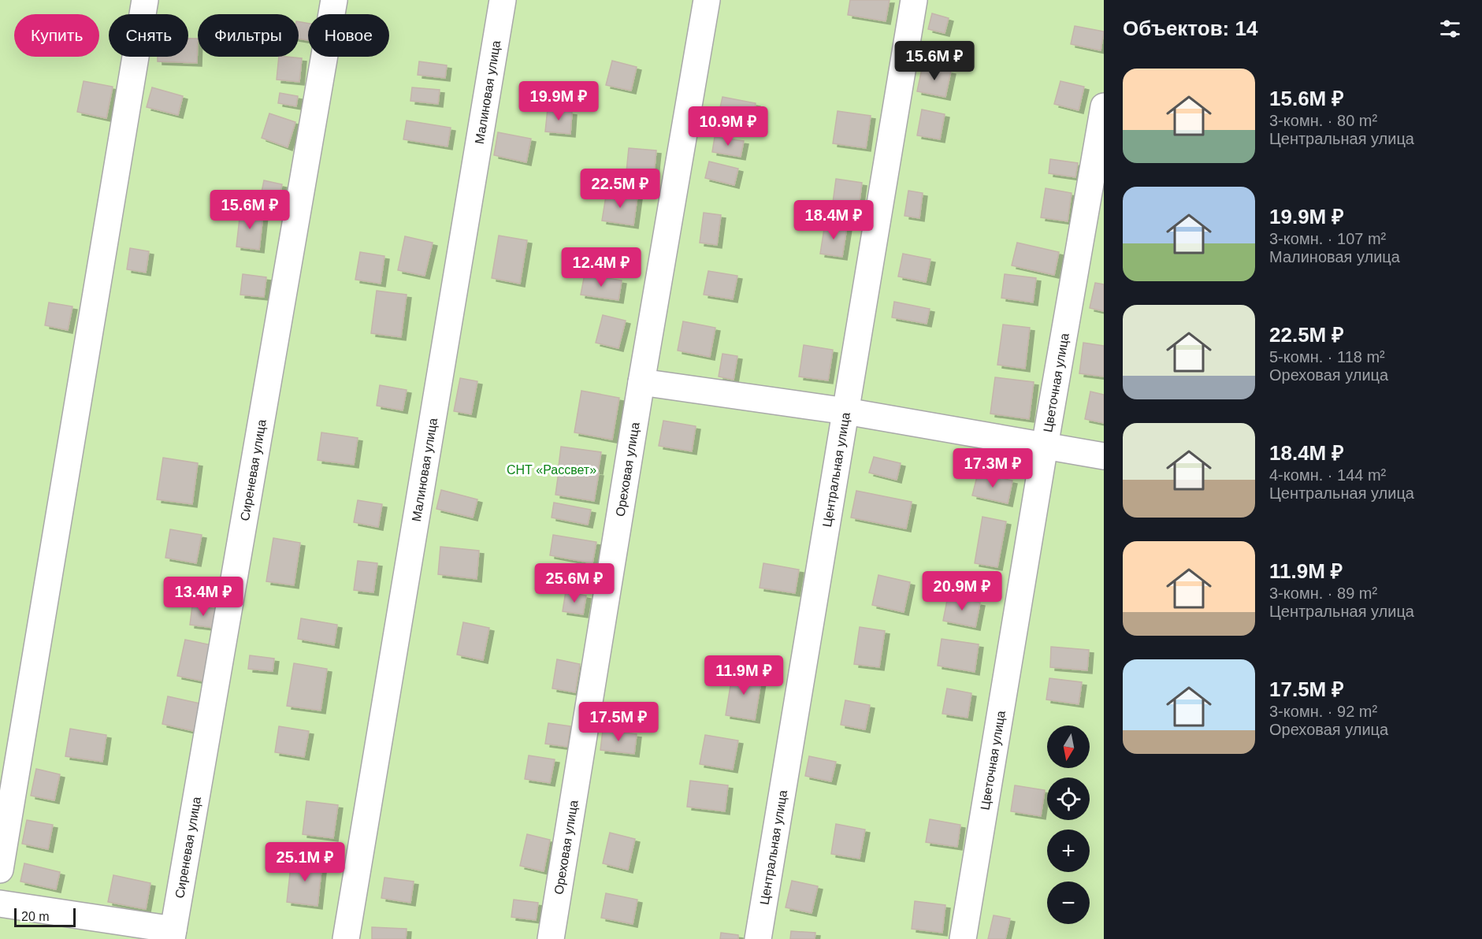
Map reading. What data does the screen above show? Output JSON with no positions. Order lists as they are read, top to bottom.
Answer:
{
  "streets": {
    "street": [
      "Малиновая улица",
      "Цветочная улица",
      "Сиреневая улица",
      "Ореховая улица",
      "Центральная улица"
    ]
  },
  "parks": ["СНТ «Рассвет»"],
  "scale_bar": "20 m",
  "north": "bottom",
  "page": {
    "heading": "Объектов: 14",
    "chip": [
      "Купить",
      "Снять",
      "Фильтры",
      "Новое"
    ],
    "price": [
      "15.6M ₽",
      "19.9M ₽",
      "10.9M ₽",
      "22.5M ₽",
      "15.6M ₽",
      "18.4M ₽",
      "12.4M ₽",
      "17.3M ₽",
      "25.6M ₽",
      "20.9M ₽",
      "13.4M ₽",
      "11.9M ₽",
      "17.5M ₽",
      "25.1M ₽"
    ],
    "list": [
      {
        "name": "15.6M ₽",
        "note": "3-комн. · 80 m² · Центральная улица"
      },
      {
        "name": "19.9M ₽",
        "note": "3-комн. · 107 m² · Малиновая улица"
      },
      {
        "name": "22.5M ₽",
        "note": "5-комн. · 118 m² · Ореховая улица"
      },
      {
        "name": "18.4M ₽",
        "note": "4-комн. · 144 m² · Центральная улица"
      },
      {
        "name": "11.9M ₽",
        "note": "3-комн. · 89 m² · Центральная улица"
      },
      {
        "name": "17.5M ₽",
        "note": "3-комн. · 92 m² · Ореховая улица"
      }
    ],
    "map_buttons": ["+", "−"],
    "scale": "20 m"
  }
}
